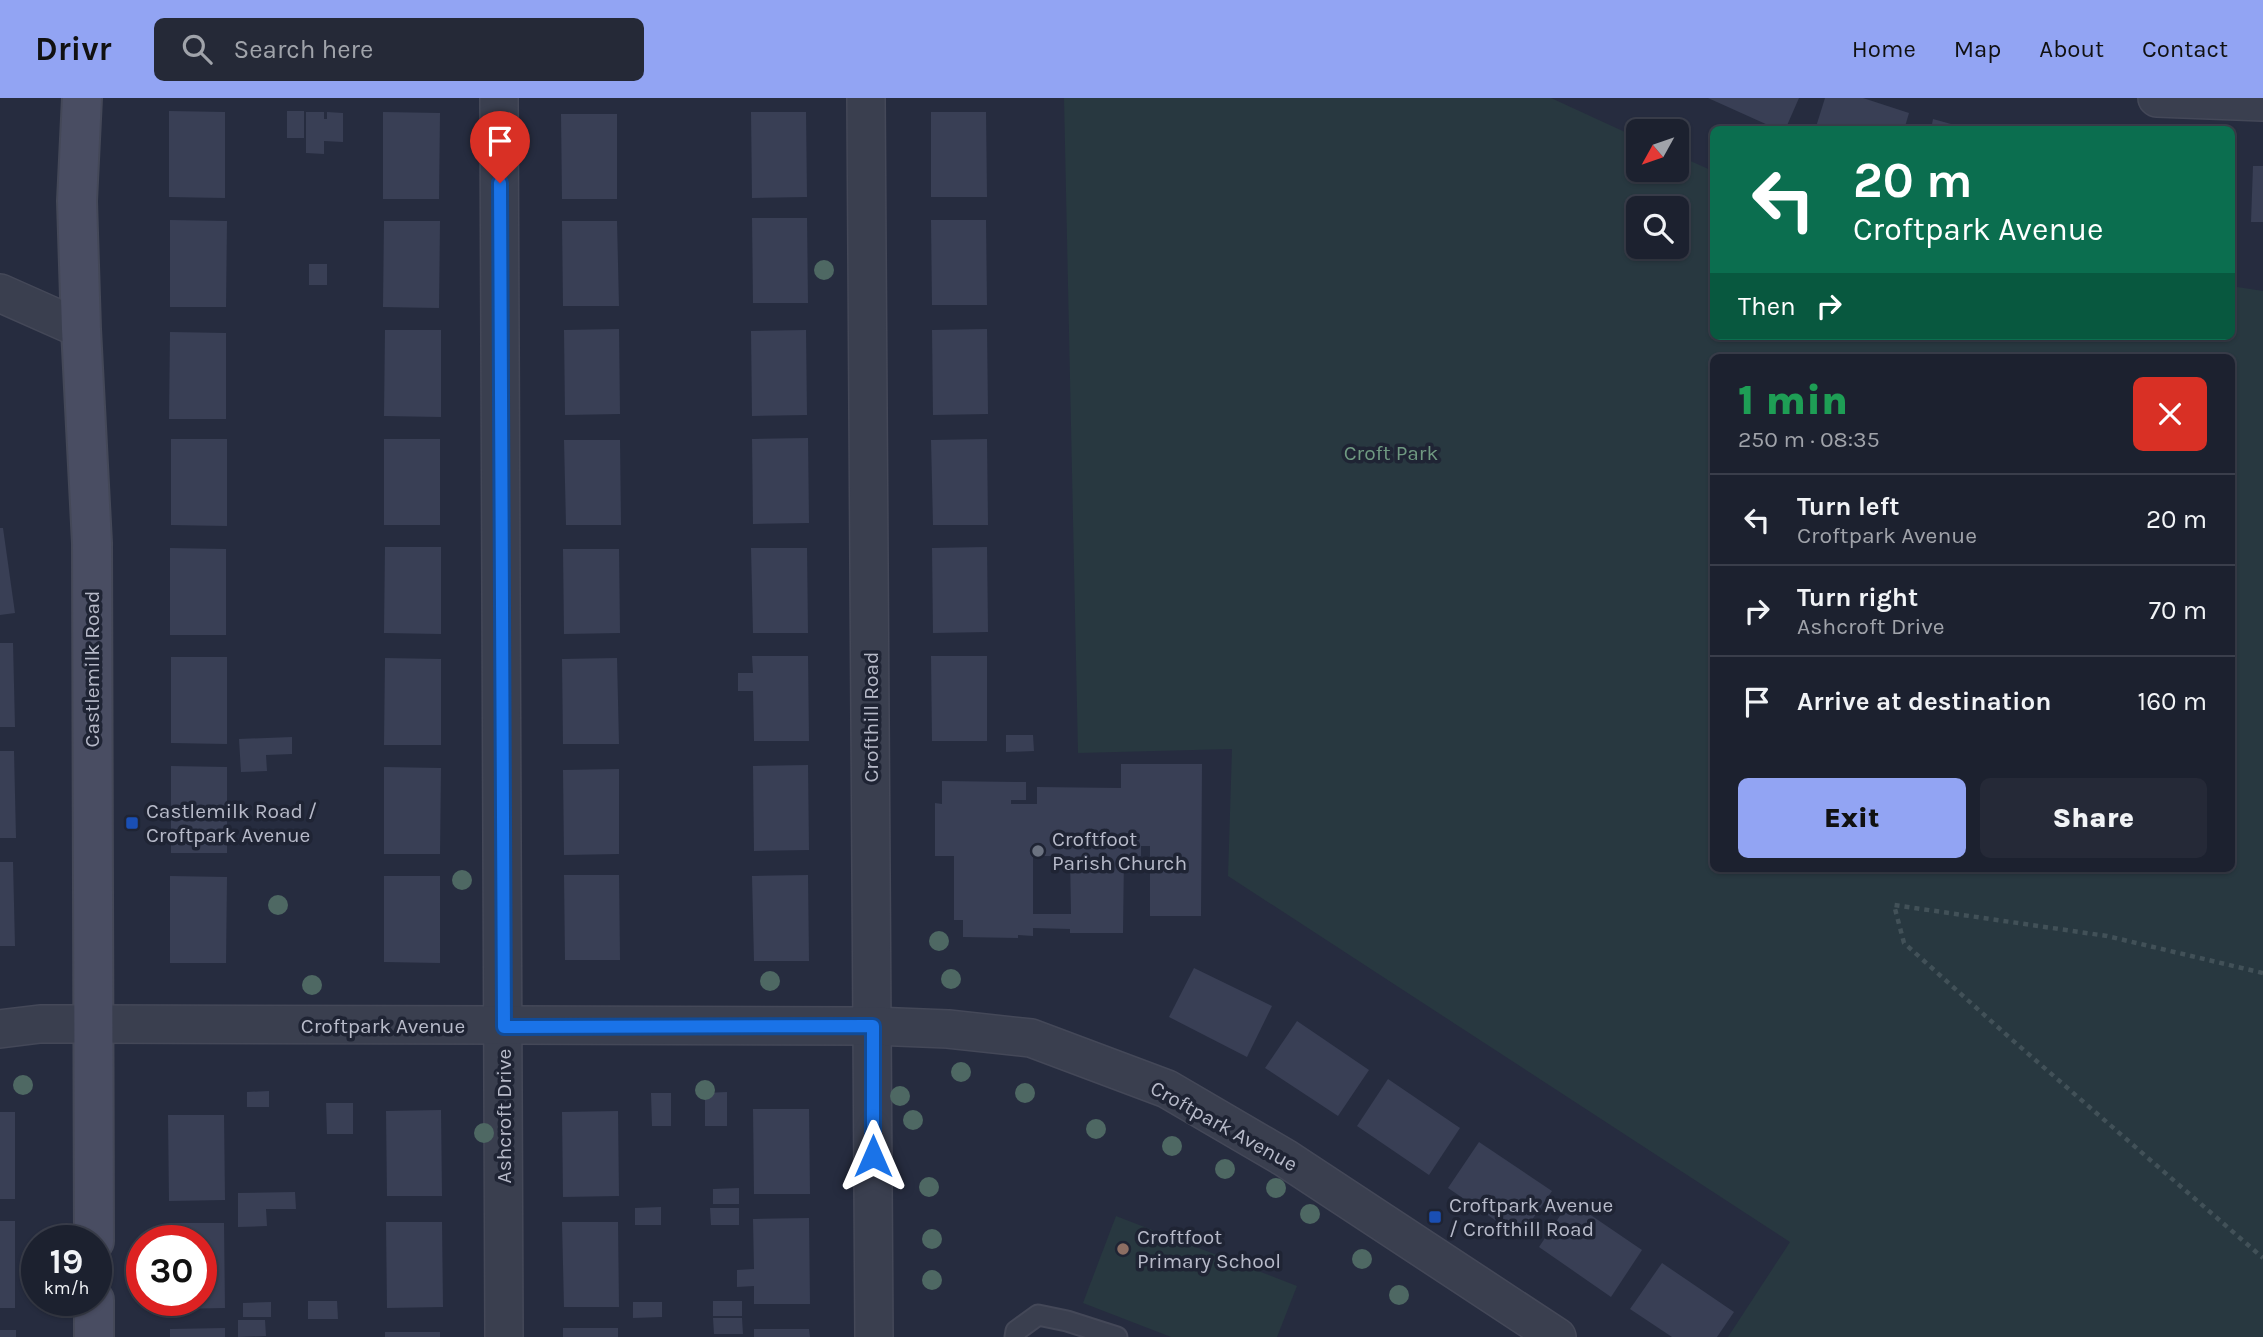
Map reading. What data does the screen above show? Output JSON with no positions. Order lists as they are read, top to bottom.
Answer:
{
  "streets": {
    "street": [
      "Castlemilk Road",
      "Crofthill Road",
      "Croftpark Avenue",
      "Ashcroft Drive"
    ]
  },
  "crossings": [
    ["Castlemilk Road", "Croftpark Avenue"],
    ["Crofthill Road", "Croftpark Avenue"],
    ["Croftpark Avenue", "Ashcroft Drive"]
  ],
  "parks": ["Croft Park"],
  "places": {
    "transit": ["Castlemilk Road / Croftpark Avenue", "Croftpark Avenue / Crofthill Road"],
    "other": ["Croftfoot Parish Church", "Croftfoot Primary School"]
  },
  "north": "bottom left",
  "page": {
    "header": "Drivr",
    "search": "Search here",
    "nav": [
      "Home",
      "Map",
      "About",
      "Contact"
    ],
    "turn": ["20 m", "Croftpark Avenue"],
    "then": "Then",
    "heading": ["1 min", "250 m · 08:35"],
    "list": [
      {
        "name": "Turn left",
        "note": "Croftpark Avenue",
        "value": "20 m"
      },
      {
        "name": "Turn right",
        "note": "Ashcroft Drive",
        "value": "70 m"
      },
      {
        "name": "Arrive at destination",
        "value": "160 m"
      }
    ],
    "buttons": ["Exit", "Share"],
    "speed": "19 km/h",
    "limit": "30"
  }
}
